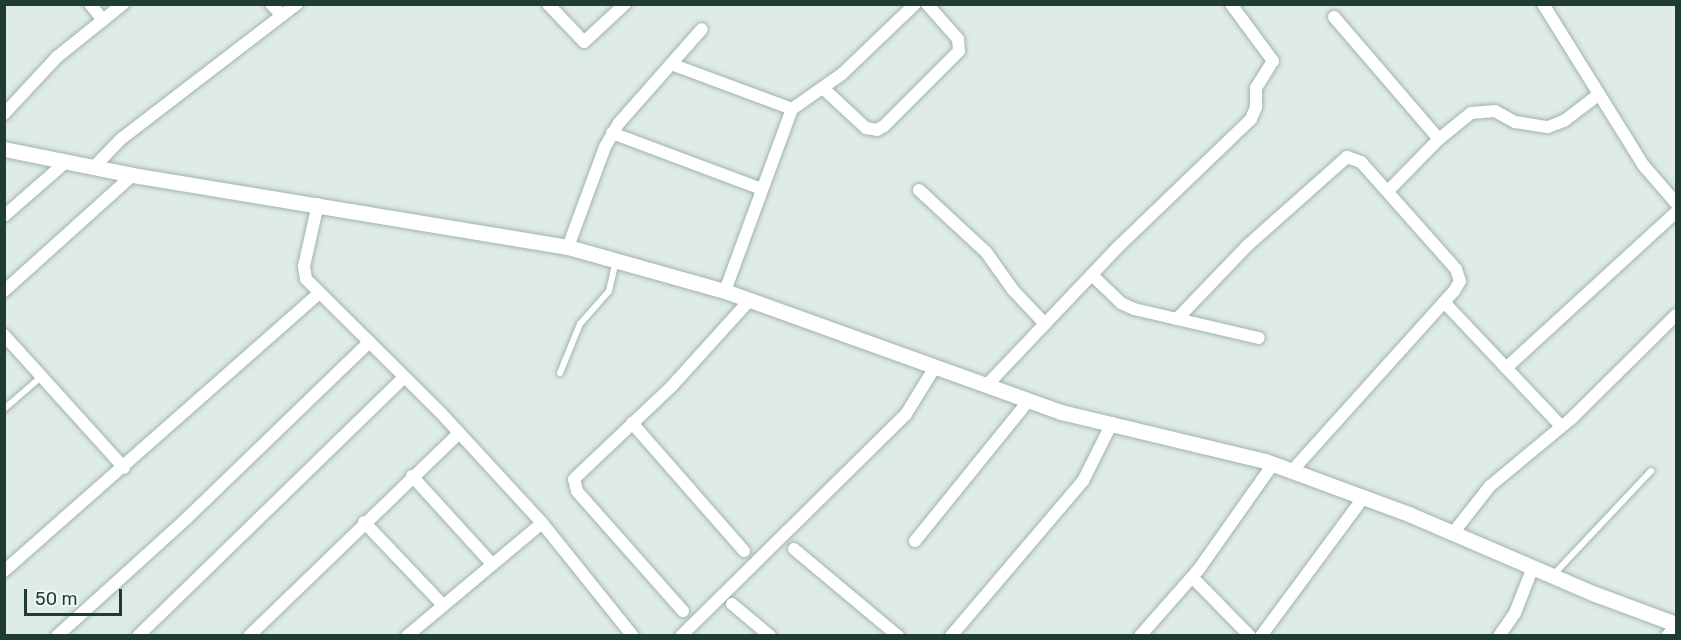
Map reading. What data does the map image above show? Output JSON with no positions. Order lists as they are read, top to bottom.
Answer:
{
  "scale_bar": "50 m"
}
